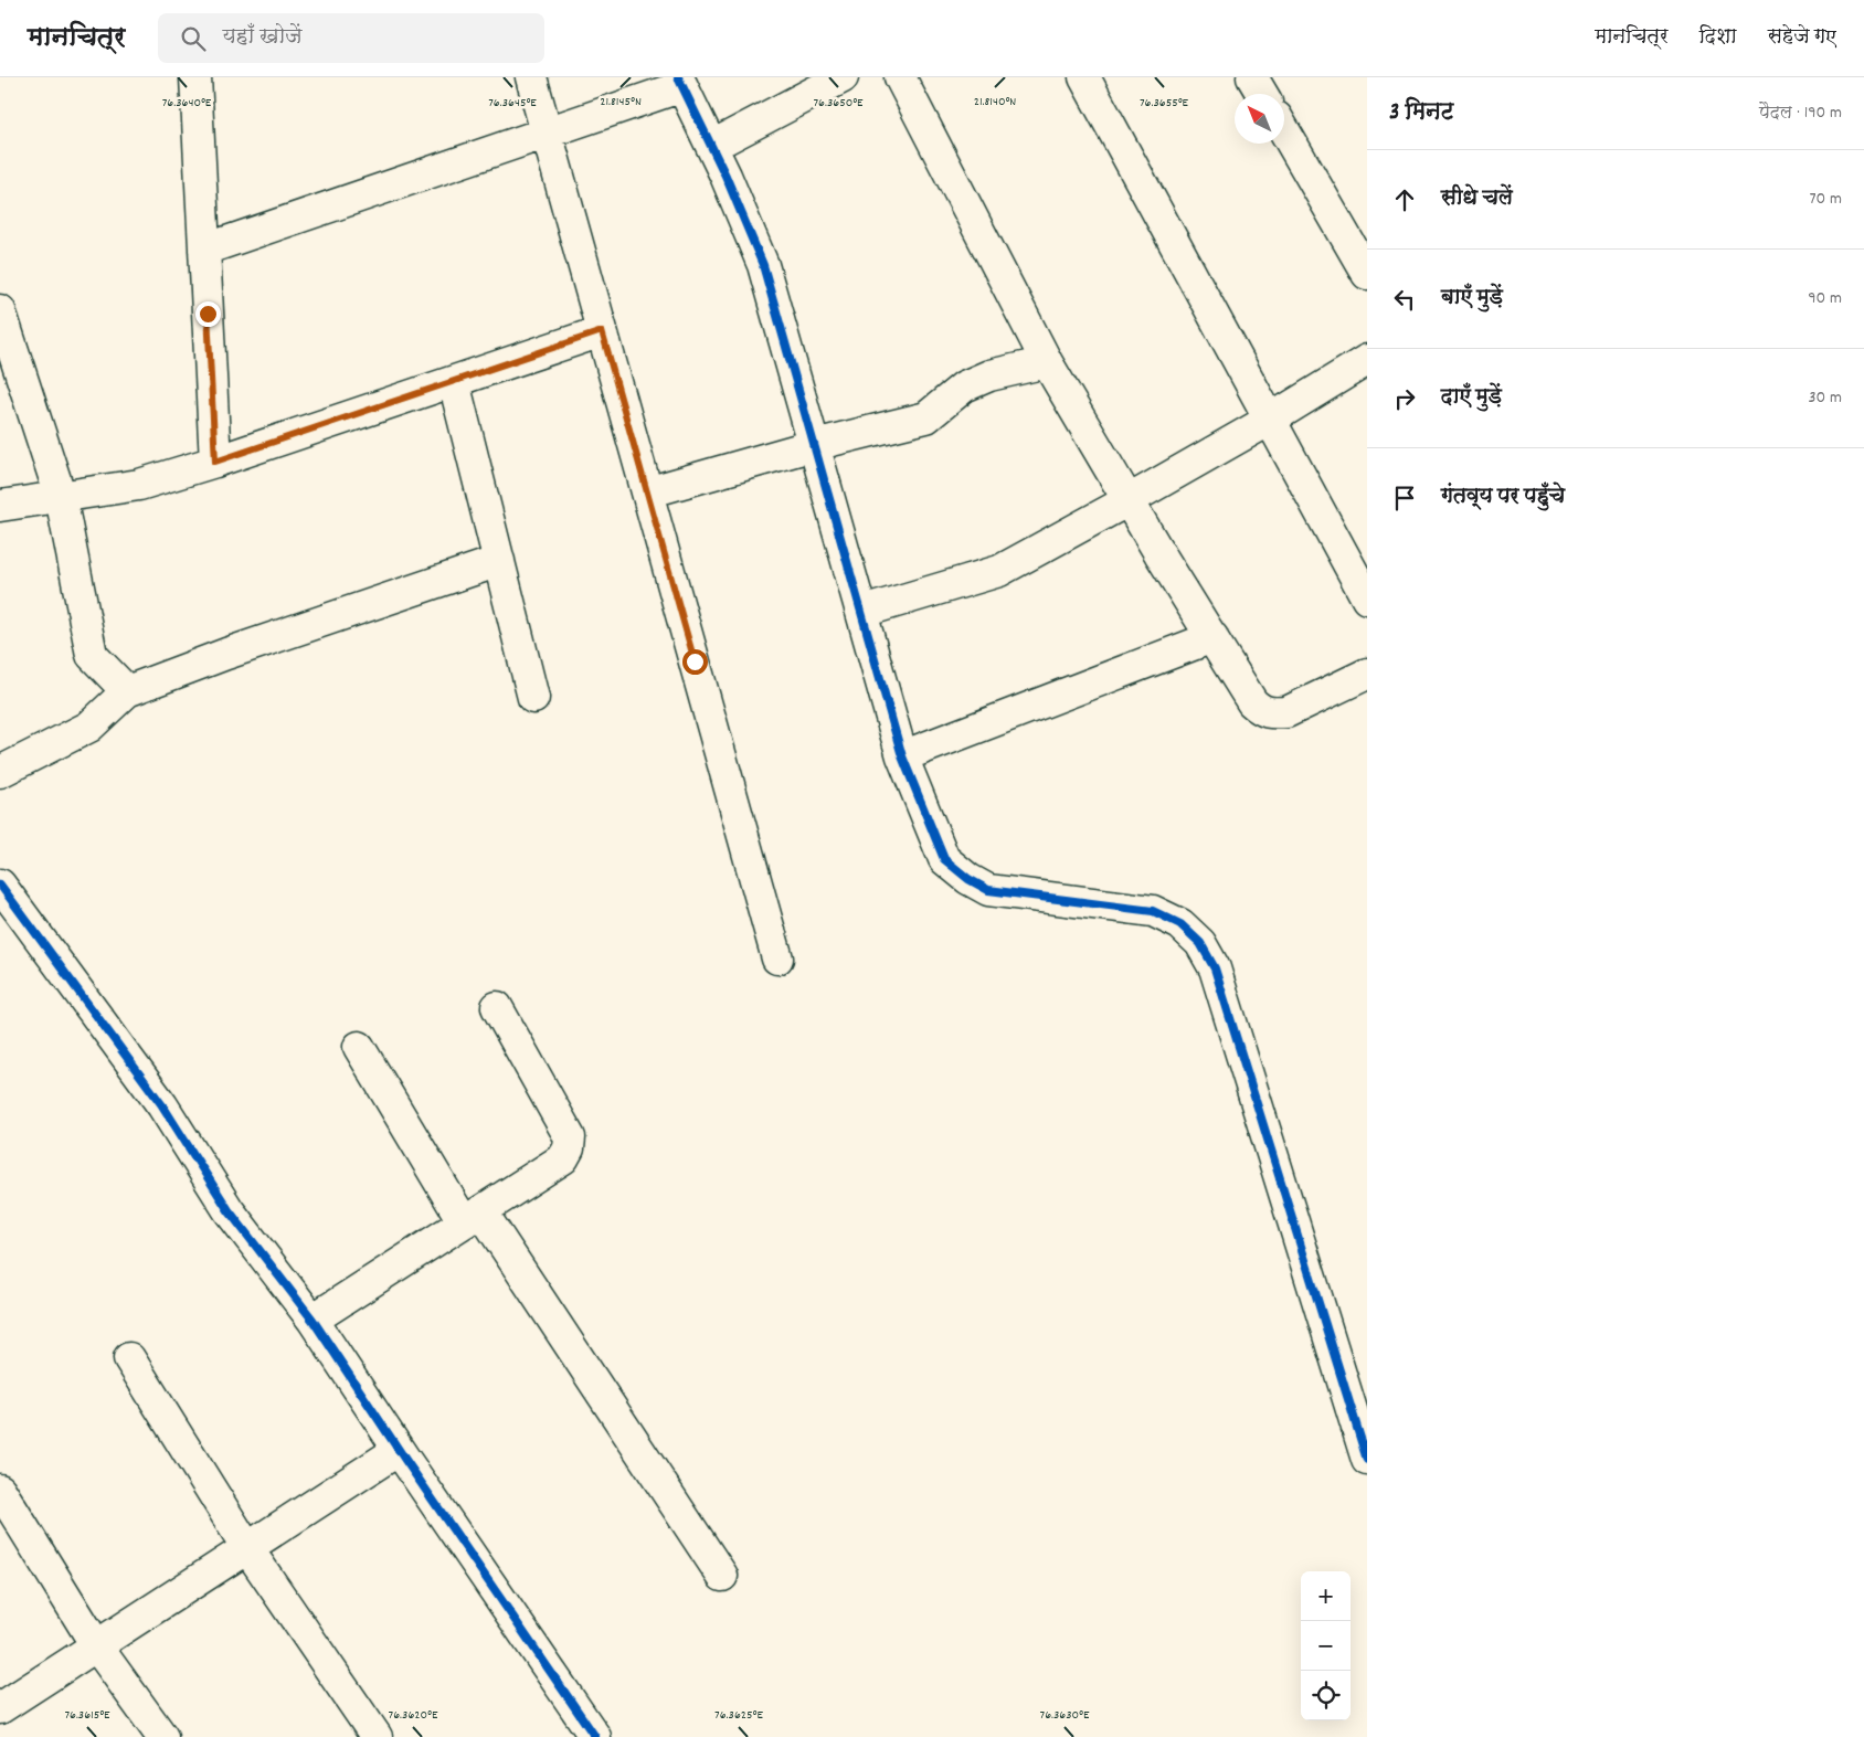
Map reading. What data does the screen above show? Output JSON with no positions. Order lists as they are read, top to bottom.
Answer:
{
  "north": "top left",
  "page": {
    "header": "मानचित्र",
    "search": "यहाँ खोजें",
    "nav": ["मानचित्र", "दिशा", "सहेजे गए"],
    "heading": ["3 मिनट", "पैदल · 190 m"],
    "list": [
      ["सीधे चलें", "70 m"],
      ["बाएँ मुड़ें", "90 m"],
      ["दाएँ मुड़ें", "30 m"],
      "गंतव्य पर पहुँचे"
    ],
    "map_buttons": ["+", "−"]
  },
  "coordinates": [
    "21.8145°N",
    "21.8140°N",
    "76.3640°E",
    "76.3645°E",
    "76.3650°E",
    "76.3655°E",
    "76.3615°E",
    "76.3620°E",
    "76.3625°E",
    "76.3630°E"
  ]
}
